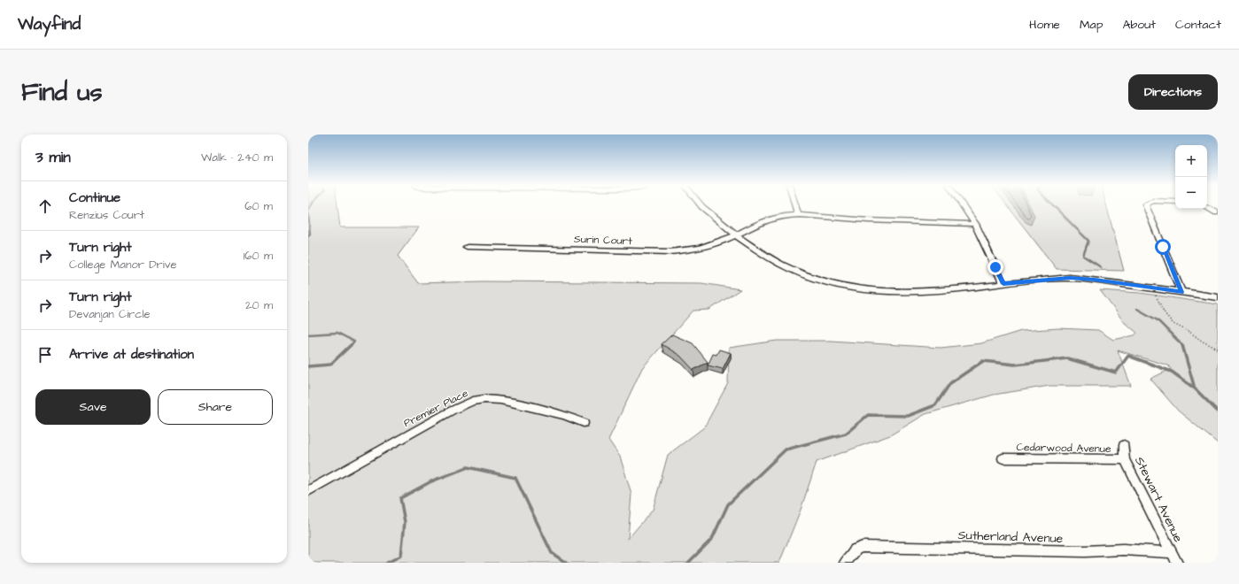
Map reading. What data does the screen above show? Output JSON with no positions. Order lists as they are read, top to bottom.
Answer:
{
  "streets": {
    "street": [
      "Surin Court",
      "Premier Place",
      "Cedarwood Avenue",
      "Stewart Avenue",
      "Sutherland Avenue"
    ]
  },
  "crossings": [
    ["Cedarwood Avenue", "Stewart Avenue"],
    ["Stewart Avenue", "Sutherland Avenue"]
  ],
  "page": {
    "header": "Wayfind",
    "nav": [
      "Home",
      "Map",
      "About",
      "Contact"
    ],
    "buttons": [
      "Directions",
      ["Save", "Share"]
    ],
    "title": "Find us",
    "heading": ["3 min", "Walk · 240 m"],
    "map_buttons": ["+", "−"],
    "list": [
      ["Continue", "Renzius Court", "60 m"],
      ["Turn right", "College Manor Drive", "160 m"],
      ["Turn right", "Devanjan Circle", "20 m"],
      "Arrive at destination"
    ]
  }
}
